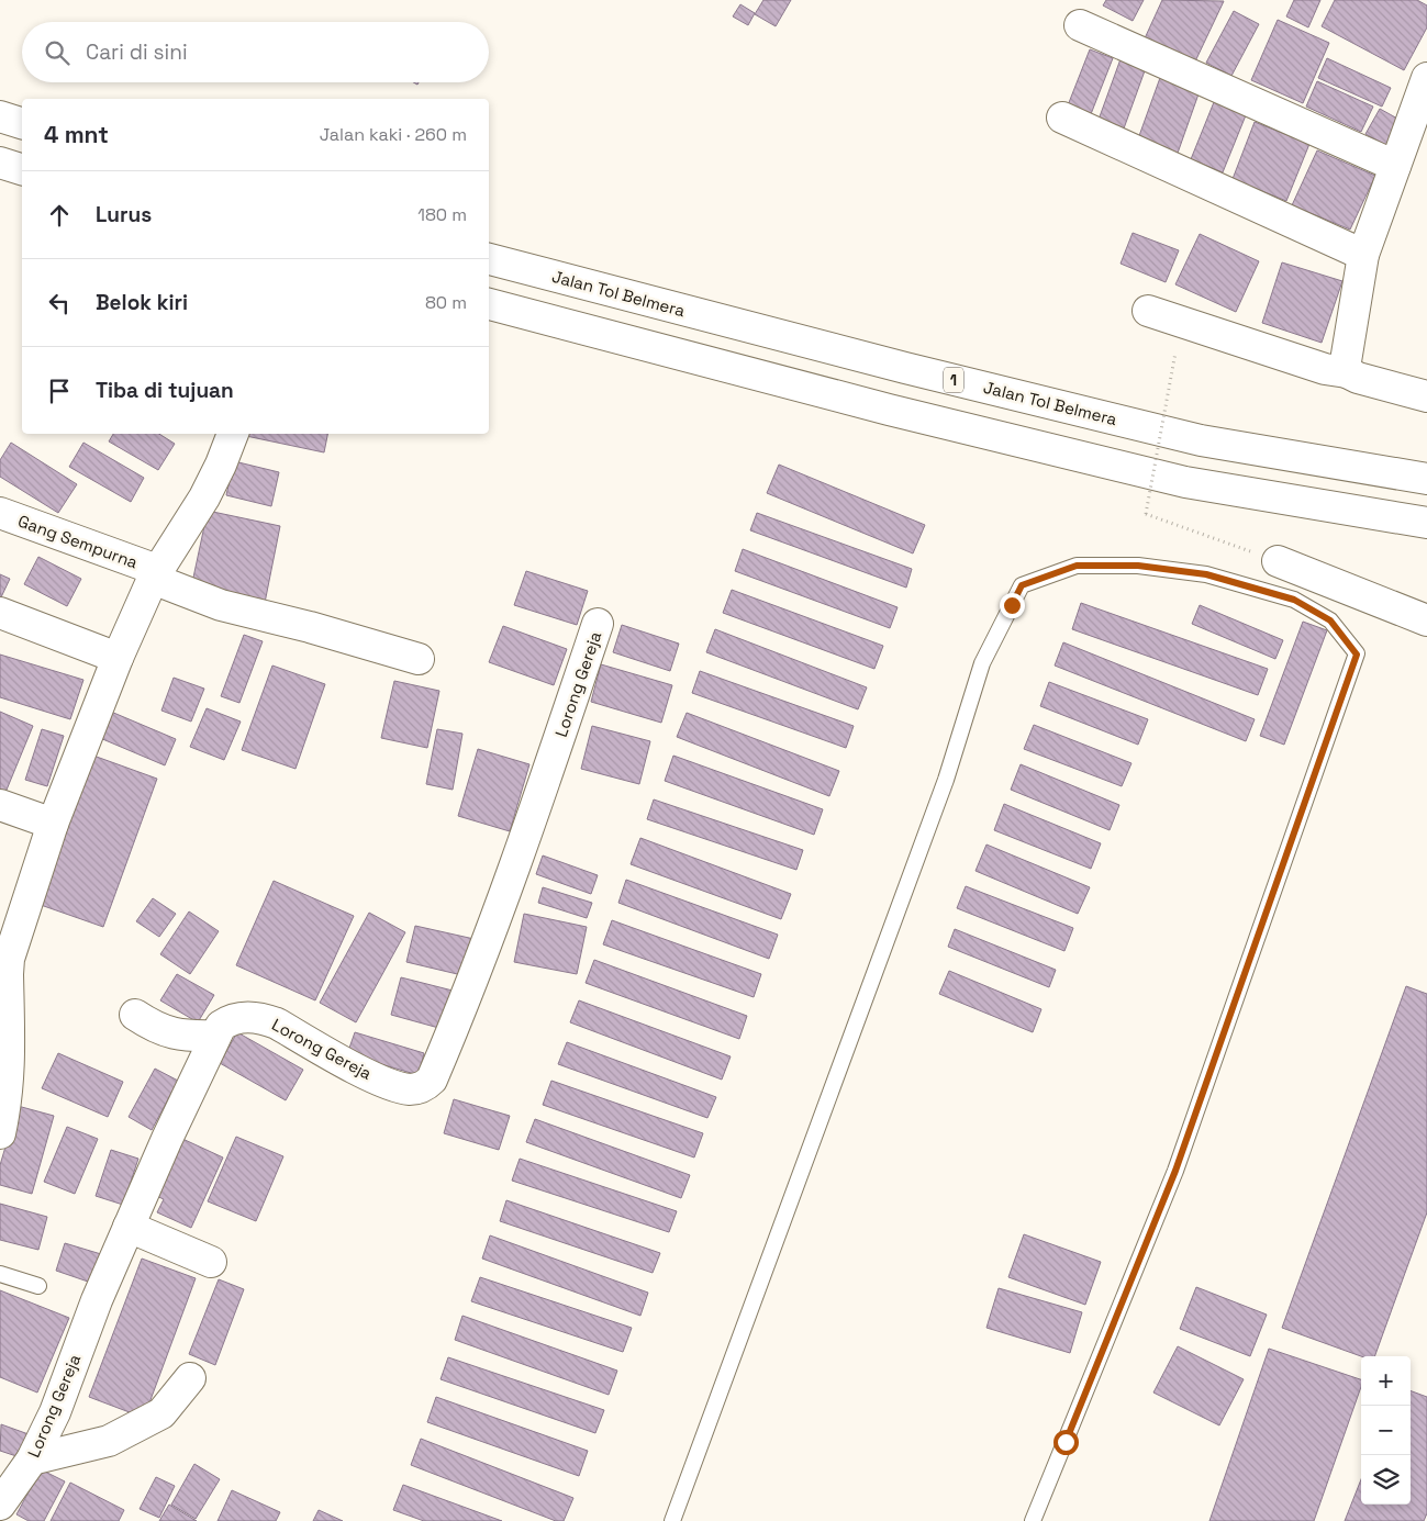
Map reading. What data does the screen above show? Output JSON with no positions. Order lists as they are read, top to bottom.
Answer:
{
  "streets": {
    "main road": [
      "Jalan Tol Belmera",
      "1",
      "Gang Sempurna",
      "Lorong Gereja"
    ]
  },
  "page": {
    "search": "Cari di sini",
    "heading": ["4 mnt", "Jalan kaki · 260 m"],
    "list": [
      ["Lurus", "180 m"],
      ["Belok kiri", "80 m"],
      "Tiba di tujuan"
    ],
    "map_buttons": ["+", "−"]
  }
}
